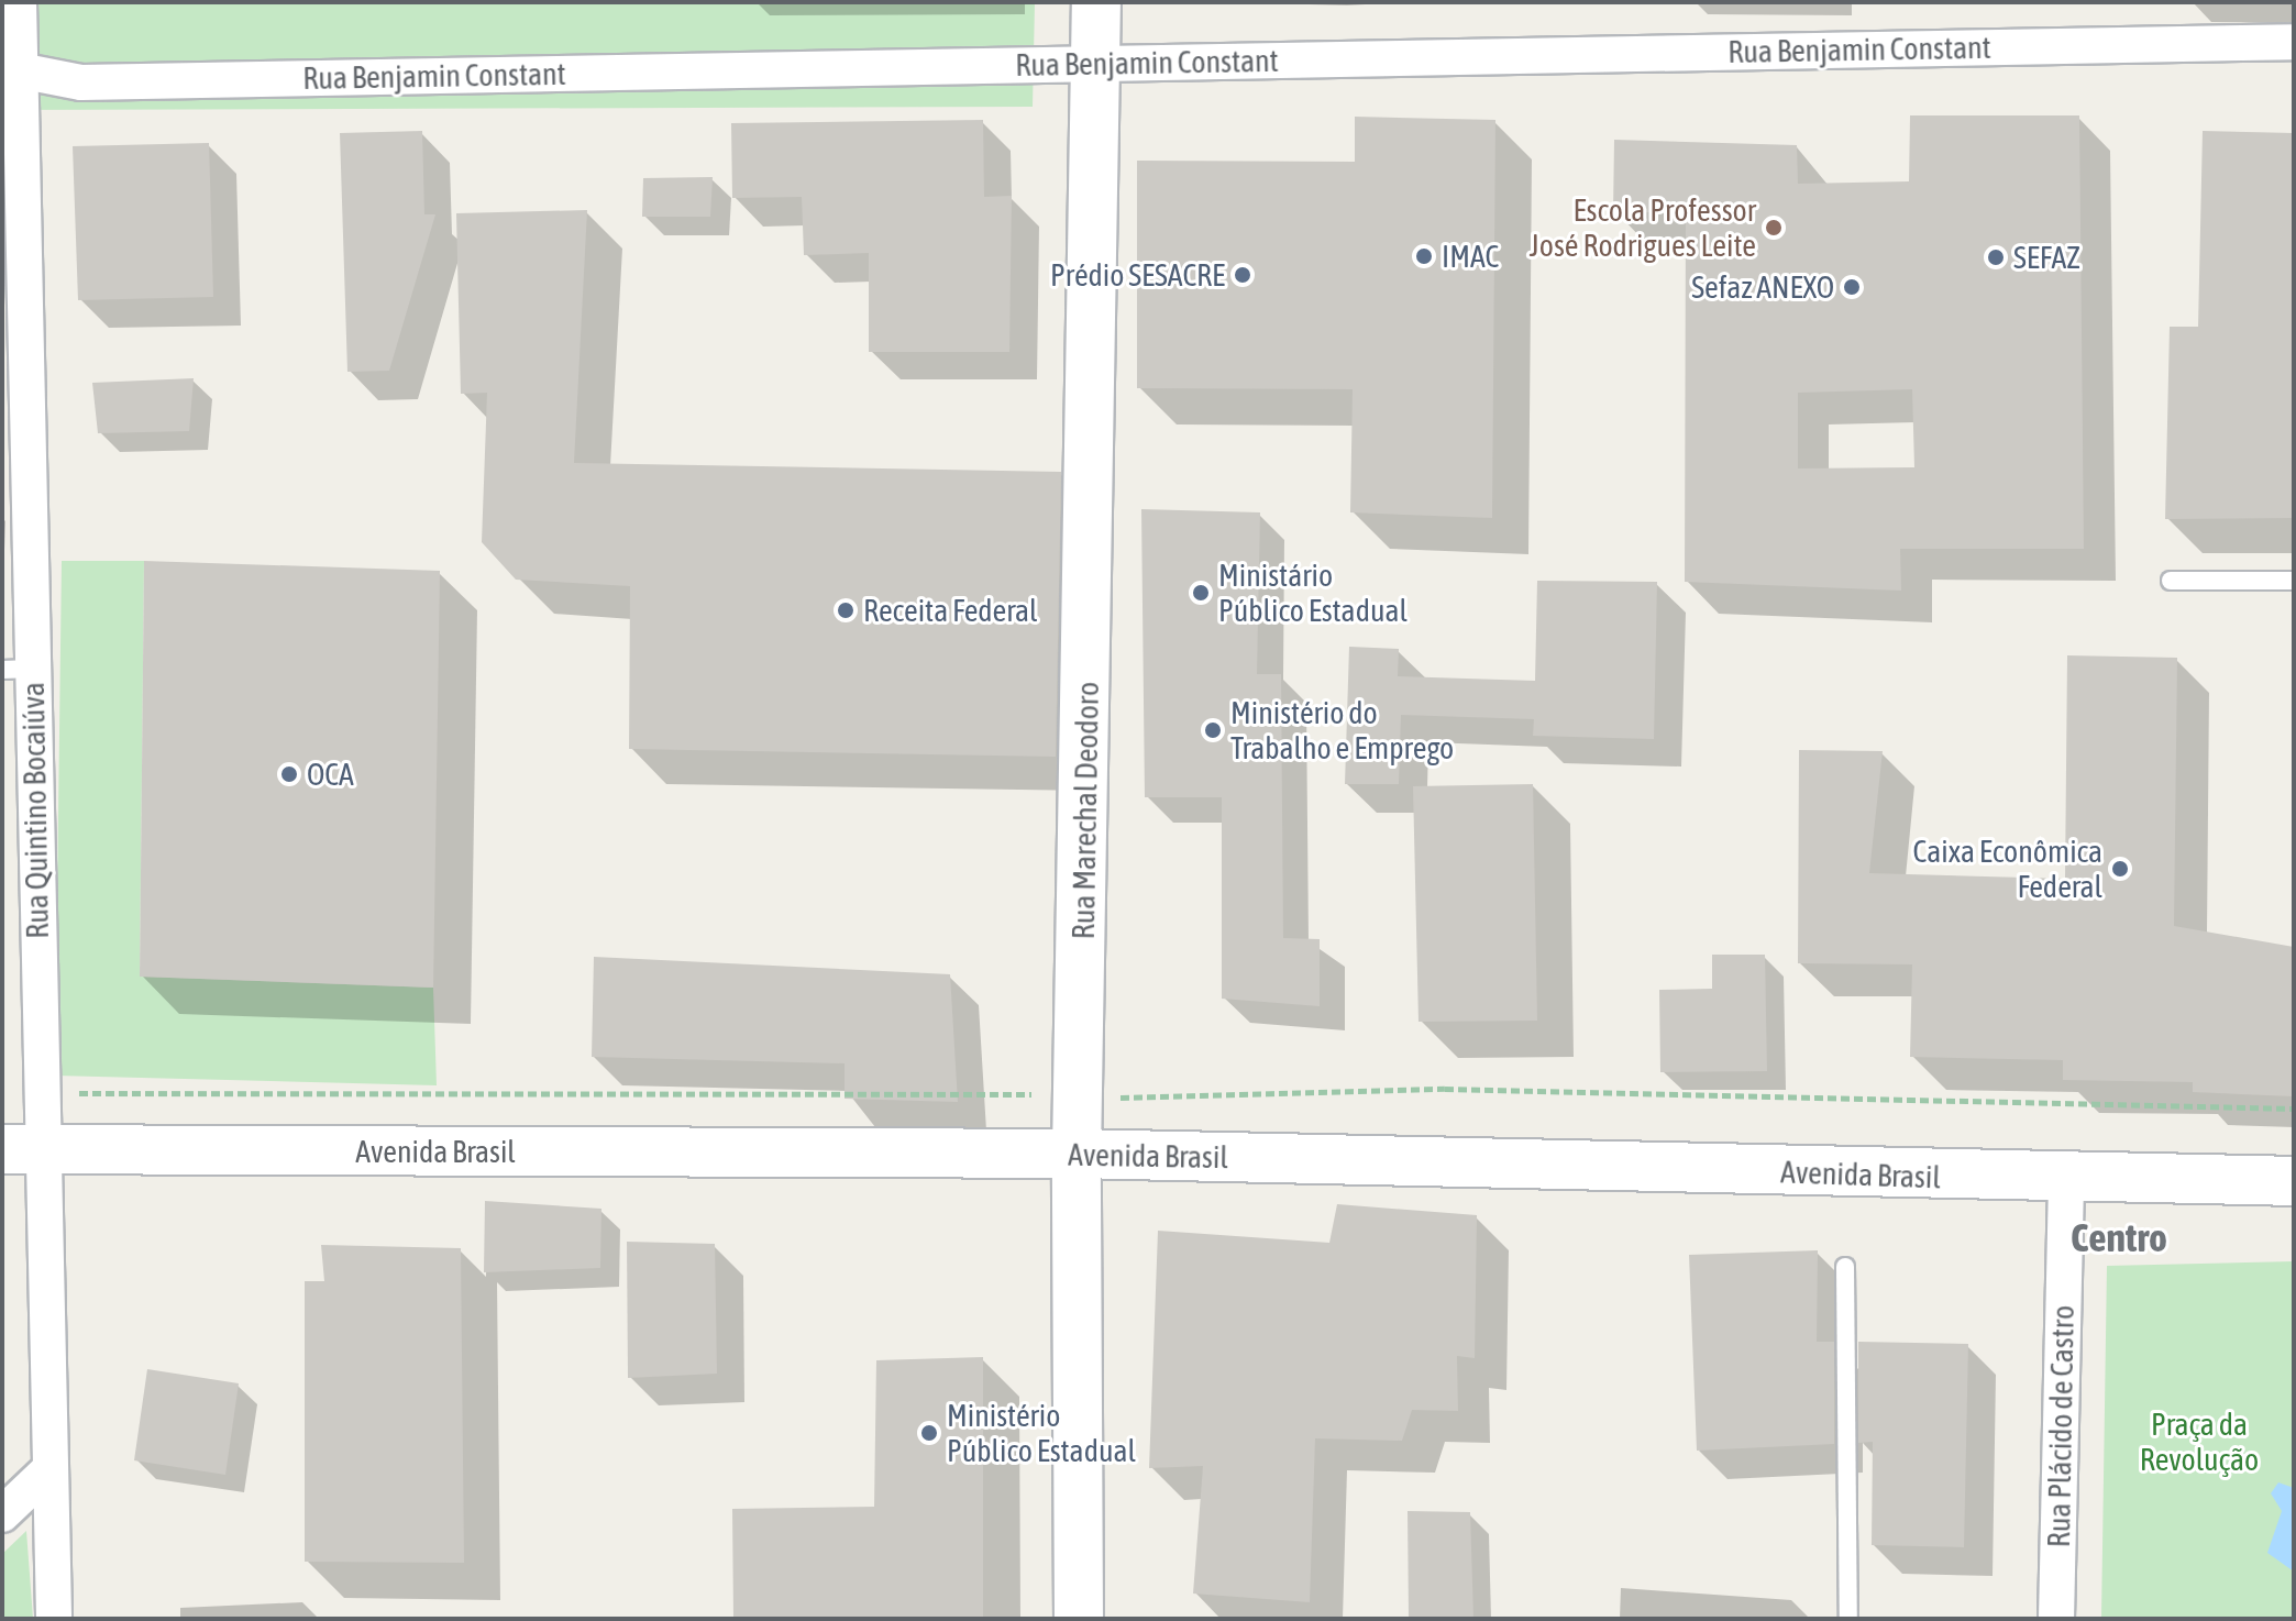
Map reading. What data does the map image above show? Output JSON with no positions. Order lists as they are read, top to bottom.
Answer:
{
  "streets": {
    "street": [
      "Rua Benjamin Constant",
      "Rua Quintino Bocaiúva",
      "Rua Marechal Deodoro",
      "Avenida Brasil",
      "Rua Plácido de Castro"
    ]
  },
  "crossings": [
    ["Rua Benjamin Constant", "Rua Quintino Bocaiúva"],
    ["Rua Benjamin Constant", "Rua Marechal Deodoro"],
    ["Rua Quintino Bocaiúva", "Avenida Brasil"],
    ["Rua Marechal Deodoro", "Avenida Brasil"],
    ["Avenida Brasil", "Rua Plácido de Castro"]
  ],
  "districts": ["Centro"],
  "parks": ["Praça da Revolução"],
  "places": [
    "Escola Professor José Rodrigues Leite",
    "IMAC",
    "SEFAZ",
    "Prédio SESACRE",
    "Sefaz ANEXO",
    "Ministário Público Estadual",
    "Receita Federal",
    "Ministério do Trabalho e Emprego",
    "OCA",
    "Caixa Econômica Federal",
    "Ministério Público Estadual"
  ]
}
